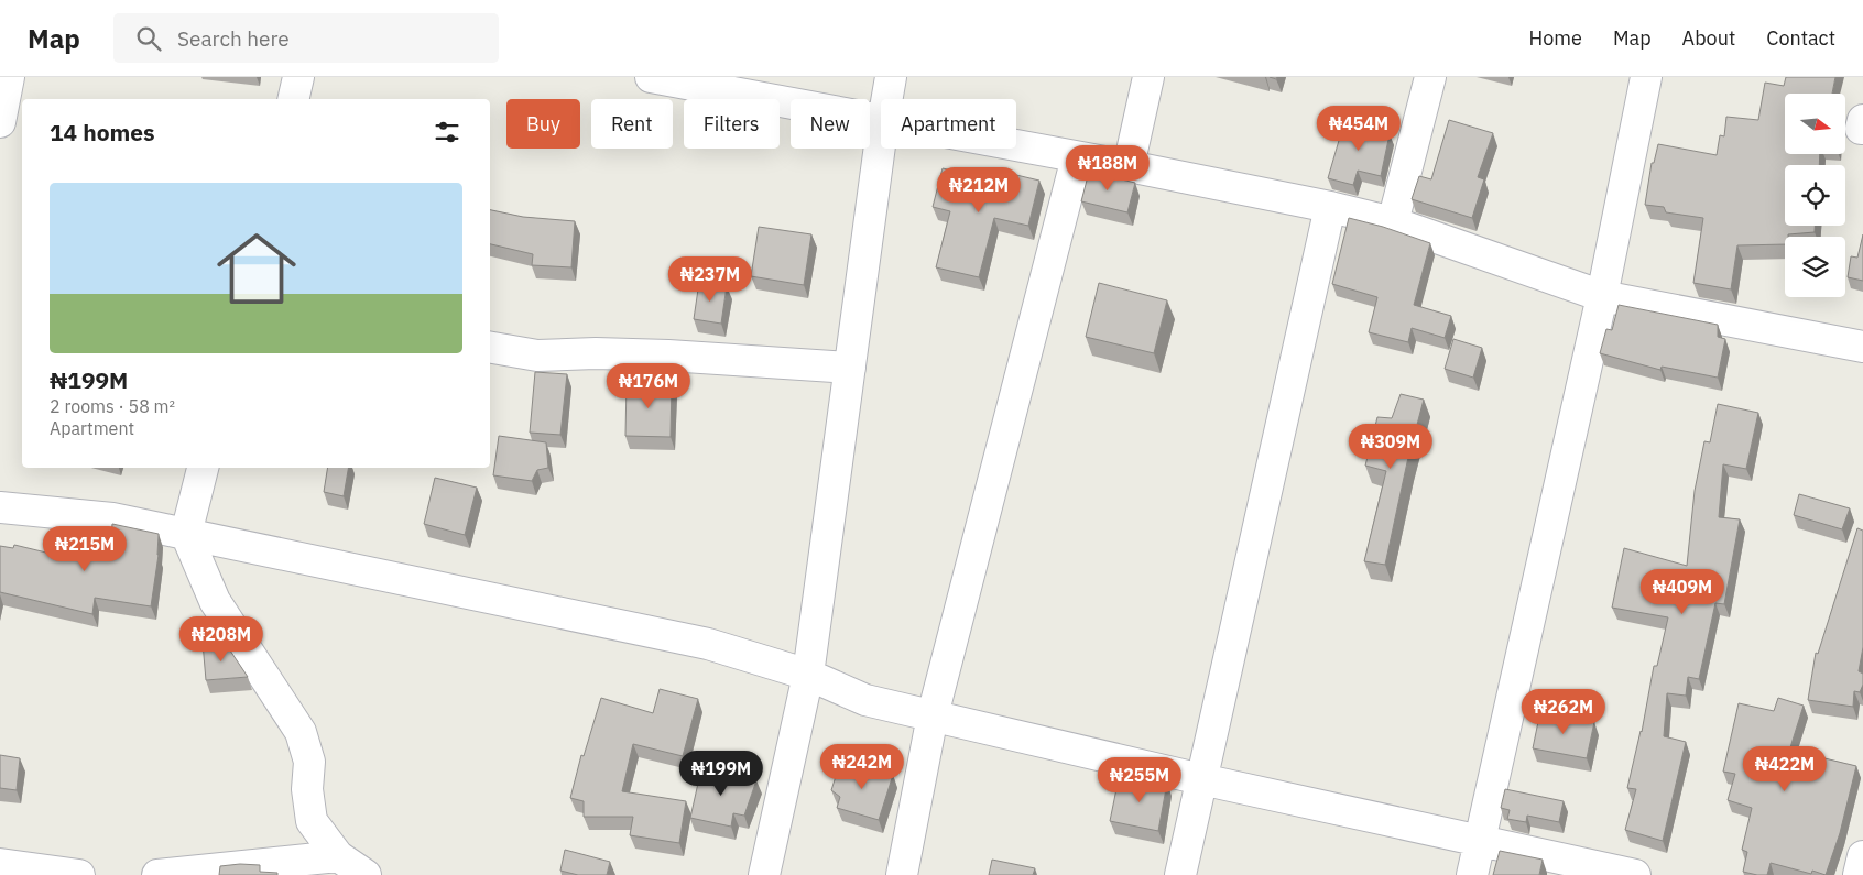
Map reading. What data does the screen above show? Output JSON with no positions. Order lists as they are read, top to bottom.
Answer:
{
  "north": "right",
  "page": {
    "header": "Map",
    "search": "Search here",
    "nav": [
      "Home",
      "Map",
      "About",
      "Contact"
    ],
    "chip": [
      "Buy",
      "Rent",
      "Filters",
      "New",
      "Apartment"
    ],
    "heading": "14 homes",
    "price": [
      "₦454M",
      "₦188M",
      "₦212M",
      "₦237M",
      "₦176M",
      "₦309M",
      "₦215M",
      "₦409M",
      "₦208M",
      "₦262M",
      "₦242M",
      "₦422M",
      "₦199M",
      "₦255M"
    ],
    "list": [
      {
        "name": "₦199M",
        "note": "2 rooms · 58 m² · Apartment"
      }
    ]
  }
}
